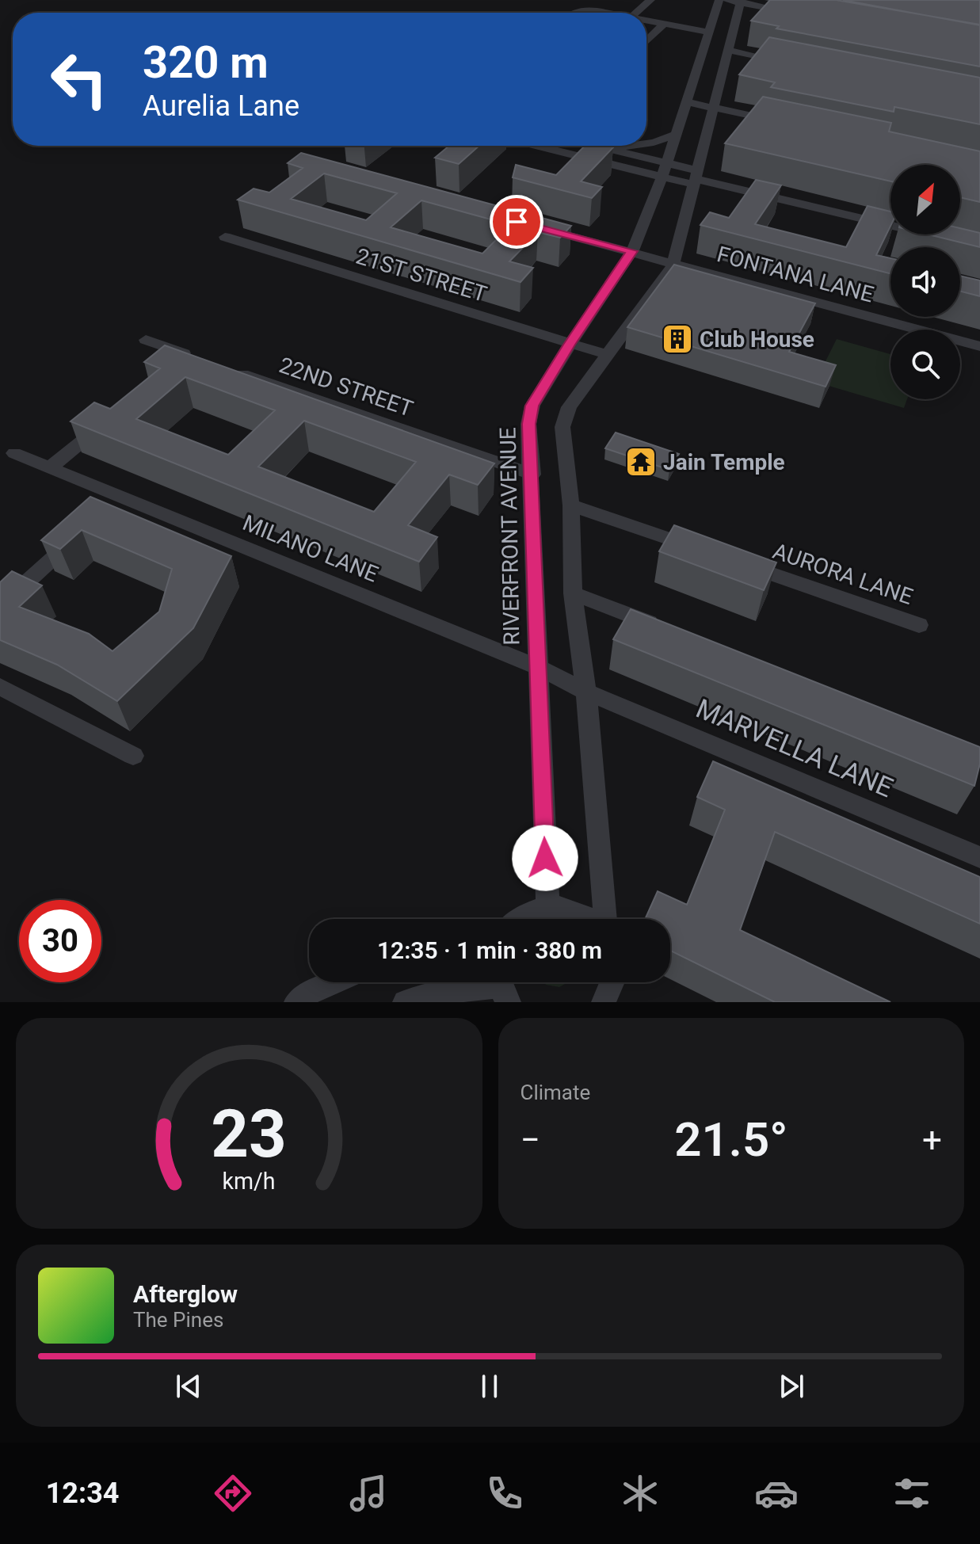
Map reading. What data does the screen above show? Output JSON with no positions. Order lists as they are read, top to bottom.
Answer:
{
  "streets": {
    "street": [
      "FONTANA LANE",
      "21ST STREET",
      "22ND STREET",
      "RIVERFRONT AVENUE",
      "MILANO LANE",
      "AURORA LANE",
      "MARVELLA LANE"
    ]
  },
  "crossings": [
    ["FONTANA LANE", "RIVERFRONT AVENUE"],
    ["21ST STREET", "RIVERFRONT AVENUE"],
    ["22ND STREET", "RIVERFRONT AVENUE"],
    ["RIVERFRONT AVENUE", "MILANO LANE"],
    ["MILANO LANE", "MARVELLA LANE"]
  ],
  "places": {
    "building": ["Club House"],
    "temple": ["Jain Temple"]
  },
  "north": "top right",
  "page": {
    "turn": ["320 m", "Aurelia Lane"],
    "limit": "30",
    "trip": "12:35 · 1 min · 380 m",
    "tile": "Climate",
    "heat": ["−", "21.5°", "+"],
    "song": ["Afterglow", "The Pines"],
    "tabs": "12:34",
    "gauge": ["23", "km/h"]
  }
}
